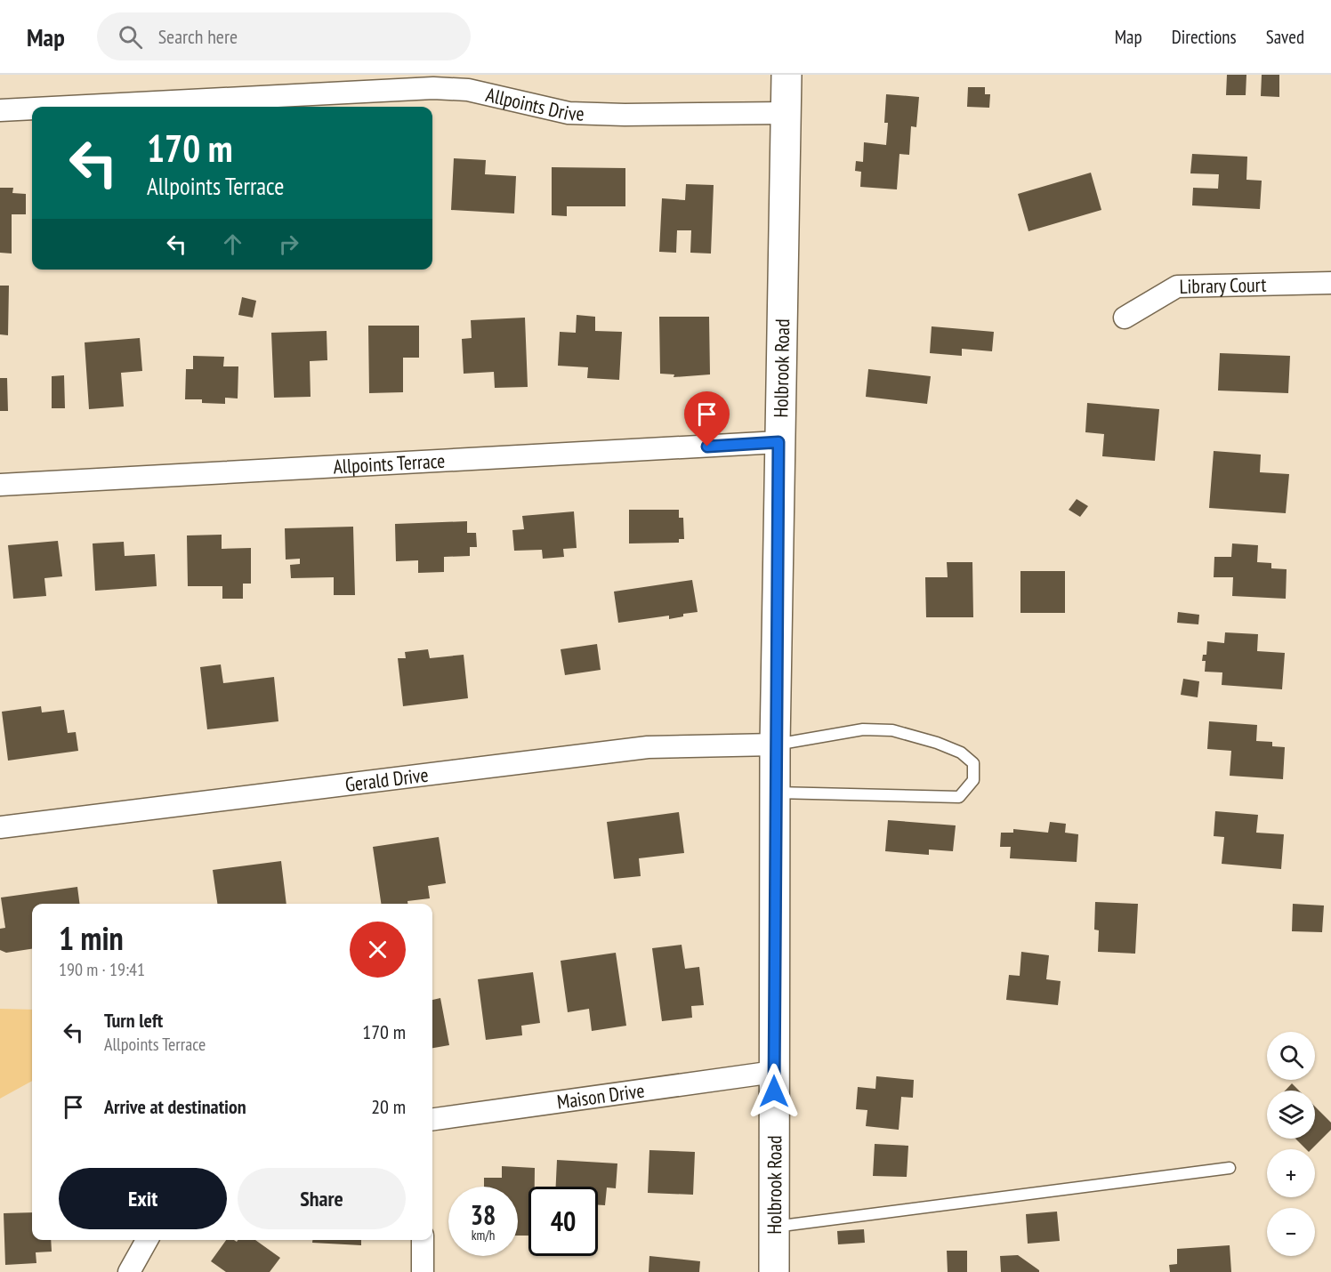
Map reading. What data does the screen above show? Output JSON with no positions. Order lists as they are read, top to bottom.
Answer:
{
  "streets": {
    "street": [
      "Allpoints Drive",
      "Library Court",
      "Holbrook Road",
      "Allpoints Terrace",
      "Gerald Drive",
      "Maison Drive"
    ]
  },
  "crossings": [
    ["Allpoints Drive", "Holbrook Road"],
    ["Holbrook Road", "Allpoints Terrace"],
    ["Holbrook Road", "Gerald Drive"],
    ["Holbrook Road", "Maison Drive"]
  ],
  "page": {
    "header": "Map",
    "search": "Search here",
    "nav": ["Map", "Directions", "Saved"],
    "turn": ["170 m", "Allpoints Terrace"],
    "heading": ["1 min", "190 m · 19:41"],
    "list": [
      {
        "name": "Turn left",
        "note": "Allpoints Terrace",
        "value": "170 m"
      },
      {
        "name": "Arrive at destination",
        "value": "20 m"
      }
    ],
    "map_buttons": ["+", "−"],
    "buttons": ["Exit", "Share"],
    "speed": "38 km/h",
    "limit": "40"
  }
}
